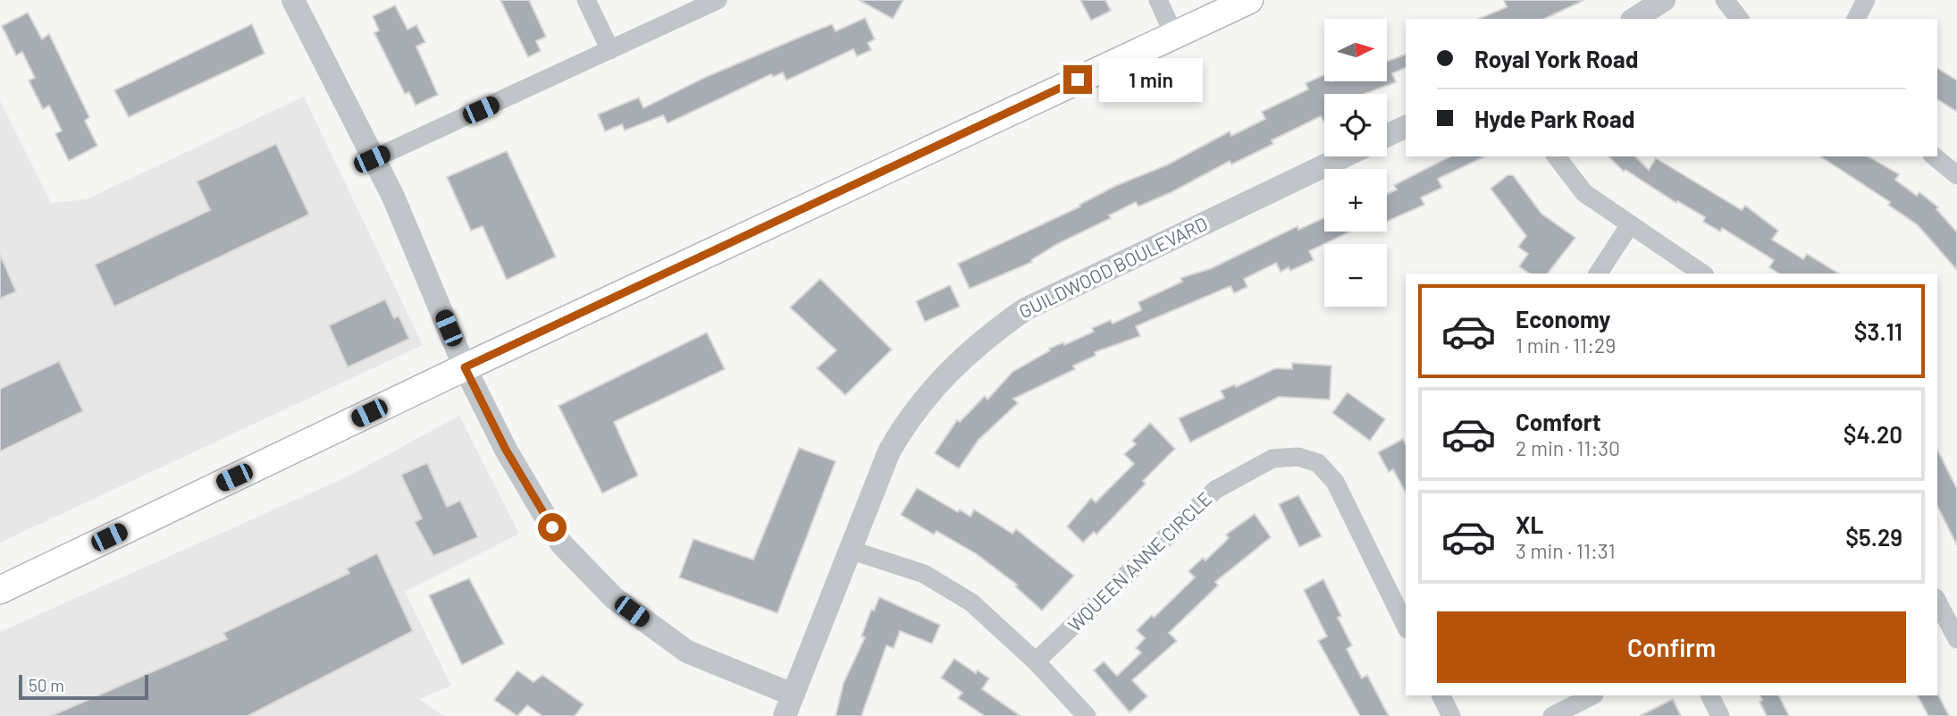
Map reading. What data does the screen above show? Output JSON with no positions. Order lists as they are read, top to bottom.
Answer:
{
  "streets": {
    "street": ["GUILDWOOD BOULEVARD", "WQUEEN ANNE CIRCLE"]
  },
  "scale_bar": "50 m",
  "north": "right",
  "page": {
    "map_buttons": ["+", "−"],
    "banner": ["Royal York Road", "Hyde Park Road"],
    "bubble": "1 min",
    "list": [
      {
        "name": "Economy",
        "note": "1 min · 11:29",
        "value": "$3.11"
      },
      {
        "name": "Comfort",
        "note": "2 min · 11:30",
        "value": "$4.20"
      },
      {
        "name": "XL",
        "note": "3 min · 11:31",
        "value": "$5.29"
      }
    ],
    "buttons": "Confirm",
    "scale": "50 m"
  }
}
